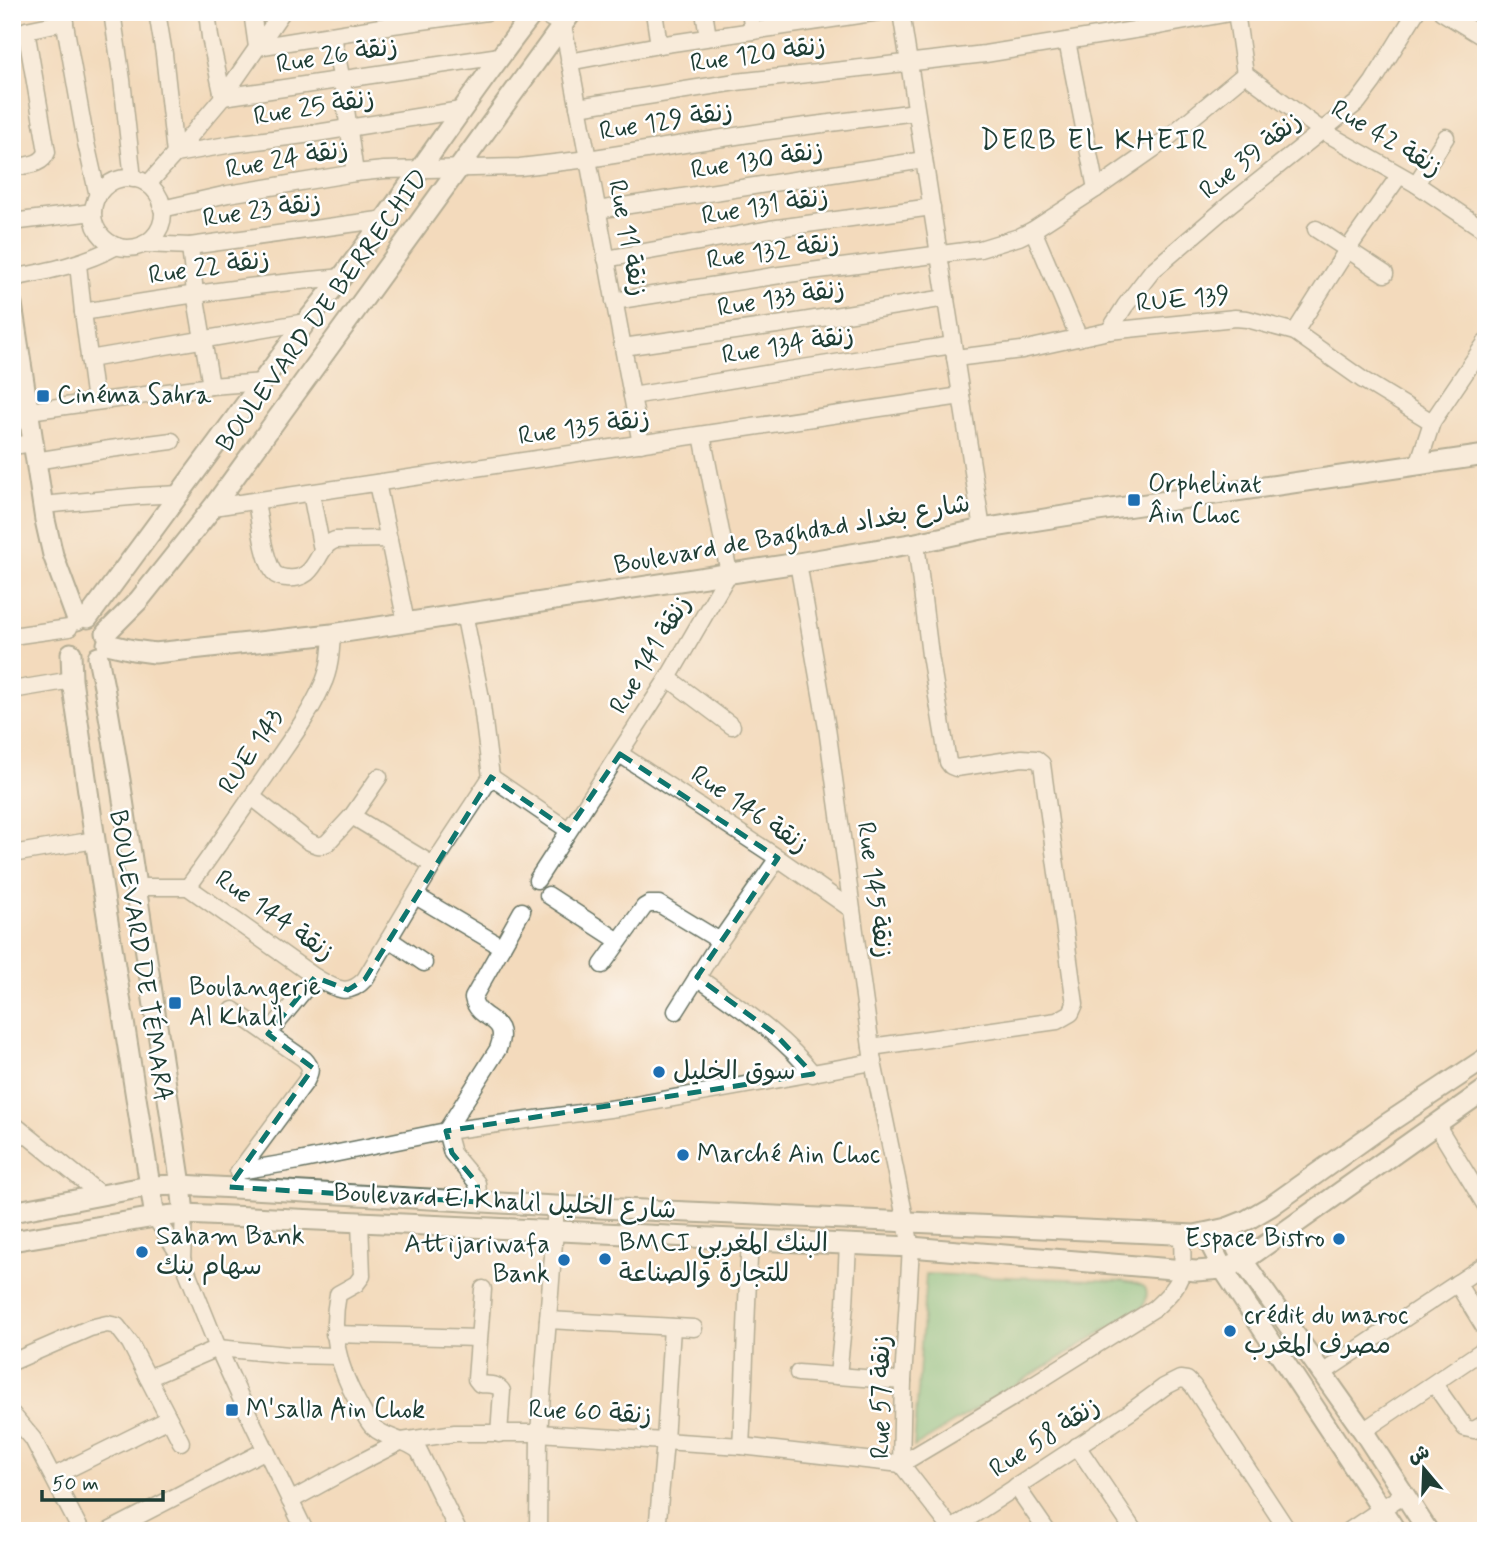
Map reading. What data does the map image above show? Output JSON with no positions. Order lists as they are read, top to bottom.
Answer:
{
  "streets": {
    "street": [
      "Rue 120 زنقة",
      "Rue 26 زنقة",
      "Rue 25 زنقة",
      "Rue 129 زنقة",
      "Rue 42 زنقة",
      "Rue 39 زنقة",
      "Rue 24 زنقة",
      "Rue 130 زنقة",
      "Rue 131 زنقة",
      "Rue 23 زنقة",
      "Rue 11 زنقة",
      "Rue 132 زنقة",
      "Rue 22 زنقة",
      "Rue 133 زنقة",
      "RUE 139",
      "BOULEVARD DE BERRECHID",
      "Rue 134 زنقة",
      "Rue 135 زنقة",
      "Boulevard de Baghdad شارع بغداد",
      "Rue 141 زنقة",
      "RUE 143",
      "Rue 146 زنقة",
      "Rue 145 زنقة",
      "Rue 144 زنقة",
      "BOULEVARD DE TÉMARA",
      "Boulevard El Khalil شارع الخليل",
      "Rue 57 زنقة",
      "Rue 60 زنقة",
      "Rue 58 زنقة"
    ]
  },
  "crossings": [
    ["Rue 120 زنقة", "Rue 11 زنقة"],
    ["Rue 26 زنقة", "BOULEVARD DE BERRECHID"],
    ["Rue 25 زنقة", "BOULEVARD DE BERRECHID"],
    ["Rue 129 زنقة", "Rue 24 زنقة"],
    ["Rue 129 زنقة", "Rue 11 زنقة"],
    ["Rue 129 زنقة", "BOULEVARD DE BERRECHID"],
    ["Rue 42 زنقة", "Rue 39 زنقة"],
    ["Rue 42 زنقة", "Rue 132 زنقة"],
    ["Rue 39 زنقة", "RUE 139"],
    ["Rue 24 زنقة", "Rue 23 زنقة"],
    ["Rue 24 زنقة", "BOULEVARD DE BERRECHID"],
    ["Rue 130 زنقة", "Rue 11 زنقة"],
    ["Rue 131 زنقة", "Rue 11 زنقة"],
    ["Rue 23 زنقة", "BOULEVARD DE BERRECHID"],
    ["Rue 11 زنقة", "Rue 132 زنقة"],
    ["Rue 11 زنقة", "Rue 133 زنقة"],
    ["Rue 11 زنقة", "BOULEVARD DE BERRECHID"],
    ["Rue 11 زنقة", "Rue 134 زنقة"],
    ["Rue 11 زنقة", "Rue 135 زنقة"],
    ["Rue 22 زنقة", "BOULEVARD DE BERRECHID"],
    ["RUE 139", "Rue 134 زنقة"],
    ["BOULEVARD DE BERRECHID", "Rue 135 زنقة"],
    ["BOULEVARD DE BERRECHID", "Boulevard de Baghdad شارع بغداد"],
    ["BOULEVARD DE BERRECHID", "BOULEVARD DE TÉMARA"],
    ["Boulevard de Baghdad شارع بغداد", "Rue 141 زنقة"],
    ["Boulevard de Baghdad شارع بغداد", "RUE 143"],
    ["Boulevard de Baghdad شارع بغداد", "Rue 145 زنقة"],
    ["Boulevard de Baghdad شارع بغداد", "BOULEVARD DE TÉMARA"],
    ["Rue 141 زنقة", "Rue 146 زنقة"],
    ["RUE 143", "Rue 144 زنقة"],
    ["Rue 146 زنقة", "Rue 145 زنقة"],
    ["Rue 145 زنقة", "Boulevard El Khalil شارع الخليل"],
    ["Rue 145 زنقة", "Rue 57 زنقة"],
    ["Rue 144 زنقة", "BOULEVARD DE TÉMARA"],
    ["BOULEVARD DE TÉMARA", "Boulevard El Khalil شارع الخليل"],
    ["BOULEVARD DE TÉMARA", "Rue 60 زنقة"],
    ["Boulevard El Khalil شارع الخليل", "Rue 57 زنقة"],
    ["Rue 57 زنقة", "Rue 60 زنقة"],
    ["Rue 57 زنقة", "Rue 58 زنقة"]
  ],
  "districts": ["DERB EL KHEIR"],
  "places": {
    "transit": [
      "Cinéma Sahra",
      "Orphelinat Âin Choc",
      "Boulangerie Al Khalil",
      "M'salla Ain Chok"
    ],
    "other": [
      "سوق الخليل",
      "Marché Ain Choc",
      "Espace Bistro",
      "Saham Bank سهام بنك",
      "BMCI البنك المغربي للتجارة والصناعة",
      "Attijariwafa Bank",
      "crédit du maroc مصرف المغرب"
    ]
  },
  "scale_bar": "50 m",
  "north": "top"
}
